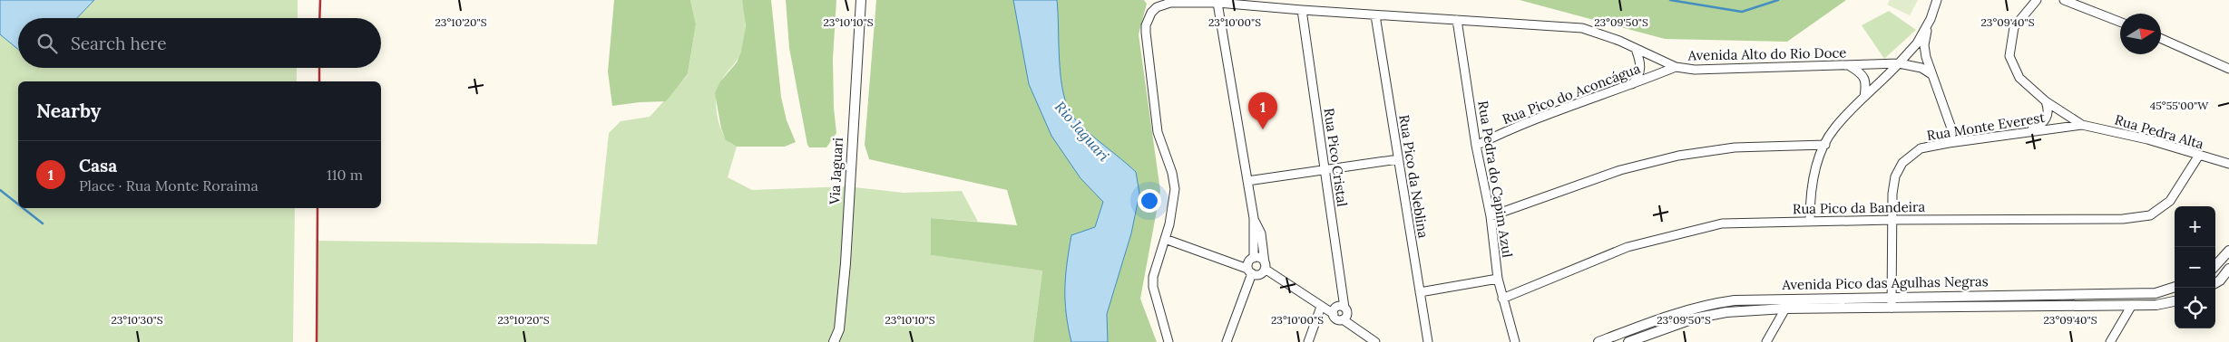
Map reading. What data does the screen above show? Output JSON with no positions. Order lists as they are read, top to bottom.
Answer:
{
  "streets": {
    "street": [
      "Avenida Alto do Rio Doce",
      "Rua Pico do Aconcágua",
      "Rua Monte Everest",
      "Rua Pedra Alta",
      "Rua Pico Cristal",
      "Via Jaguari",
      "Rua Pico da Neblina",
      "Rua Pedra do Capim Azul",
      "Rua Pico da Bandeira",
      "Avenida Pico das Agulhas Negras"
    ]
  },
  "crossings": [
    ["Avenida Alto do Rio Doce", "Rua Pico do Aconcágua"],
    ["Avenida Alto do Rio Doce", "Rua Pico Cristal"],
    ["Avenida Alto do Rio Doce", "Rua Pico da Neblina"],
    ["Avenida Alto do Rio Doce", "Rua Pedra do Capim Azul"],
    ["Rua Pico do Aconcágua", "Rua Pedra do Capim Azul"],
    ["Rua Monte Everest", "Rua Pedra Alta"],
    ["Rua Monte Everest", "Rua Pico da Bandeira"],
    ["Rua Monte Everest", "Avenida Pico das Agulhas Negras"],
    ["Rua Pedra Alta", "Rua Pico da Bandeira"],
    ["Rua Pedra do Capim Azul", "Rua Pico da Bandeira"]
  ],
  "water": ["Rio Jaguari"],
  "north": "right",
  "page": {
    "search": "Search here",
    "heading": "Nearby",
    "pins": "1",
    "list": [
      {
        "mark": "1",
        "name": "Casa",
        "note": "Place · Rua Monte Roraima",
        "value": "110 m"
      }
    ],
    "map_buttons": ["+", "−"]
  },
  "coordinates": [
    "23°10'20\"S",
    "23°10'10\"S",
    "23°10'00\"S",
    "23°09'50\"S",
    "23°09'40\"S",
    "45°55'00\"W",
    "23°10'30\"S"
  ]
}
